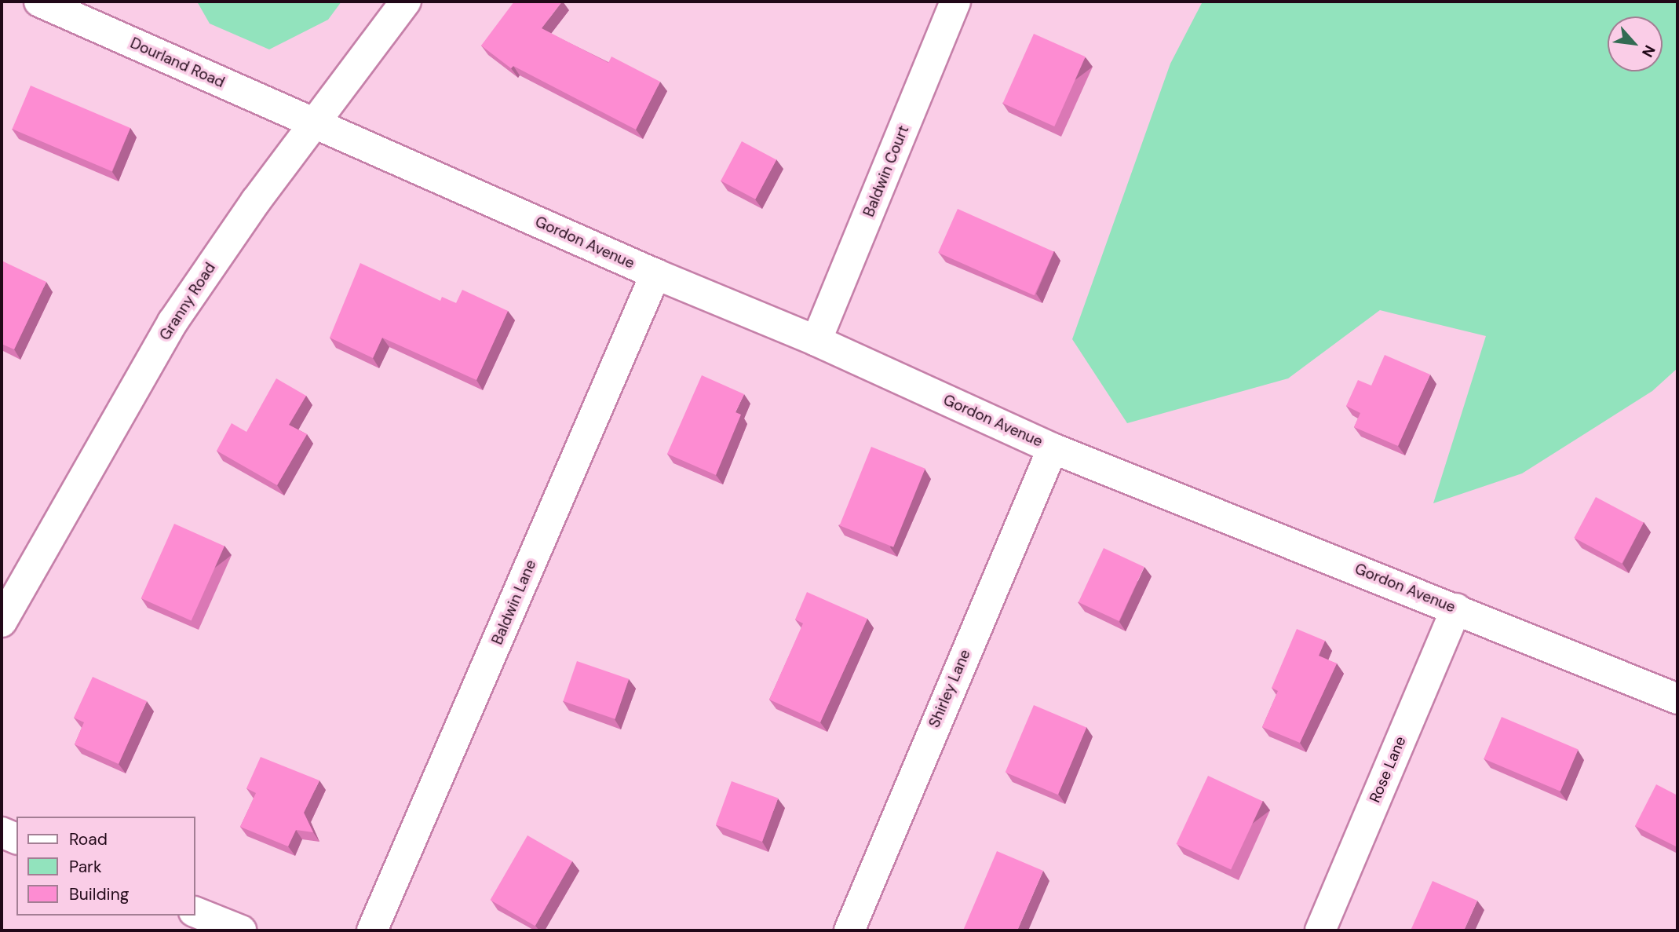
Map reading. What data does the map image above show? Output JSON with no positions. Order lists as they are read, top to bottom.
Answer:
{
  "streets": {
    "street": [
      "Dourland Road",
      "Baldwin Court",
      "Gordon Avenue",
      "Granny Road",
      "Baldwin Lane",
      "Shirley Lane",
      "Rose Lane"
    ]
  },
  "crossings": [
    ["Dourland Road", "Gordon Avenue"],
    ["Dourland Road", "Granny Road"],
    ["Baldwin Court", "Gordon Avenue"],
    ["Gordon Avenue", "Granny Road"],
    ["Gordon Avenue", "Baldwin Lane"],
    ["Gordon Avenue", "Shirley Lane"],
    ["Gordon Avenue", "Rose Lane"]
  ],
  "legend": ["Road", "Park", "Building"],
  "north": "bottom right"
}
